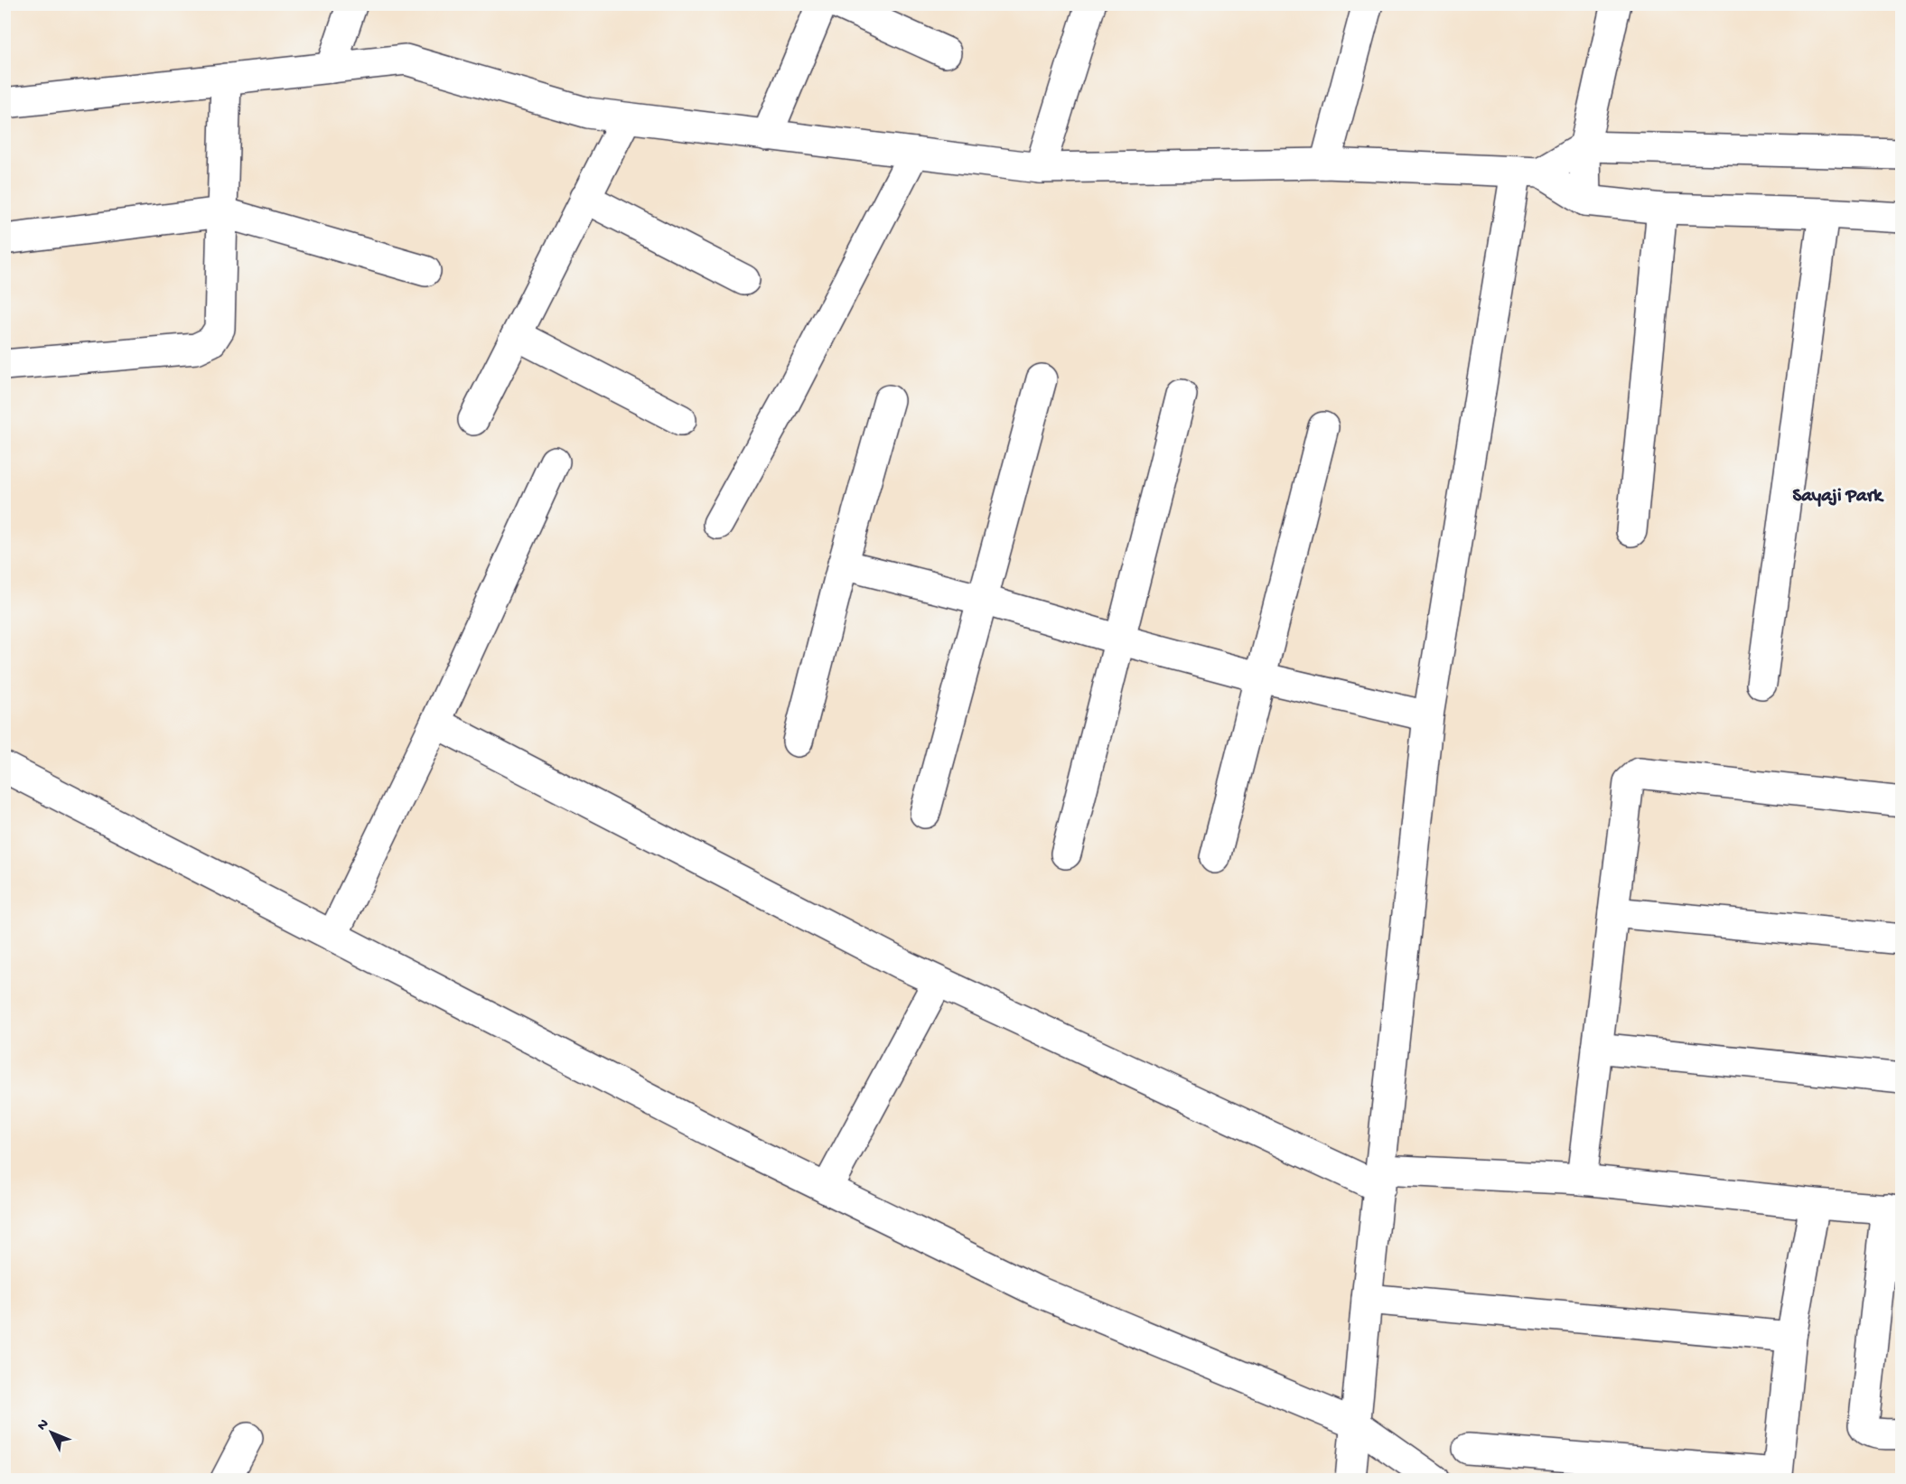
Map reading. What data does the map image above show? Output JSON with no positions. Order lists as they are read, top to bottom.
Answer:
{
  "districts": ["Sayaji Park"],
  "north": "top left"
}
